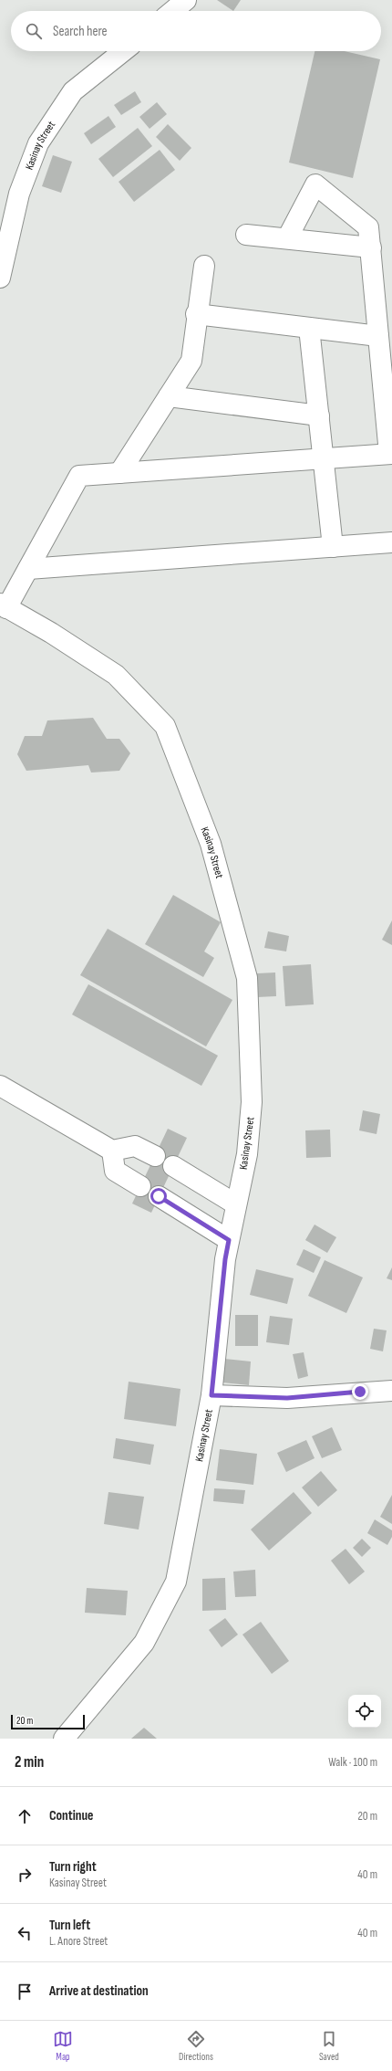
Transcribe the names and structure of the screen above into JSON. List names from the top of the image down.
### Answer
{
  "streets": {
    "street": ["Kasinay Street"]
  },
  "scale_bar": "20 m",
  "page": {
    "search": "Search here",
    "scale": "20 m",
    "heading": ["2 min", "Walk · 100 m"],
    "list": [
      ["Continue", "20 m"],
      ["Turn right", "Kasinay Street", "40 m"],
      ["Turn left", "L. Anore Street", "40 m"],
      "Arrive at destination"
    ],
    "nav": ["Map", "Directions", "Saved"]
  }
}
